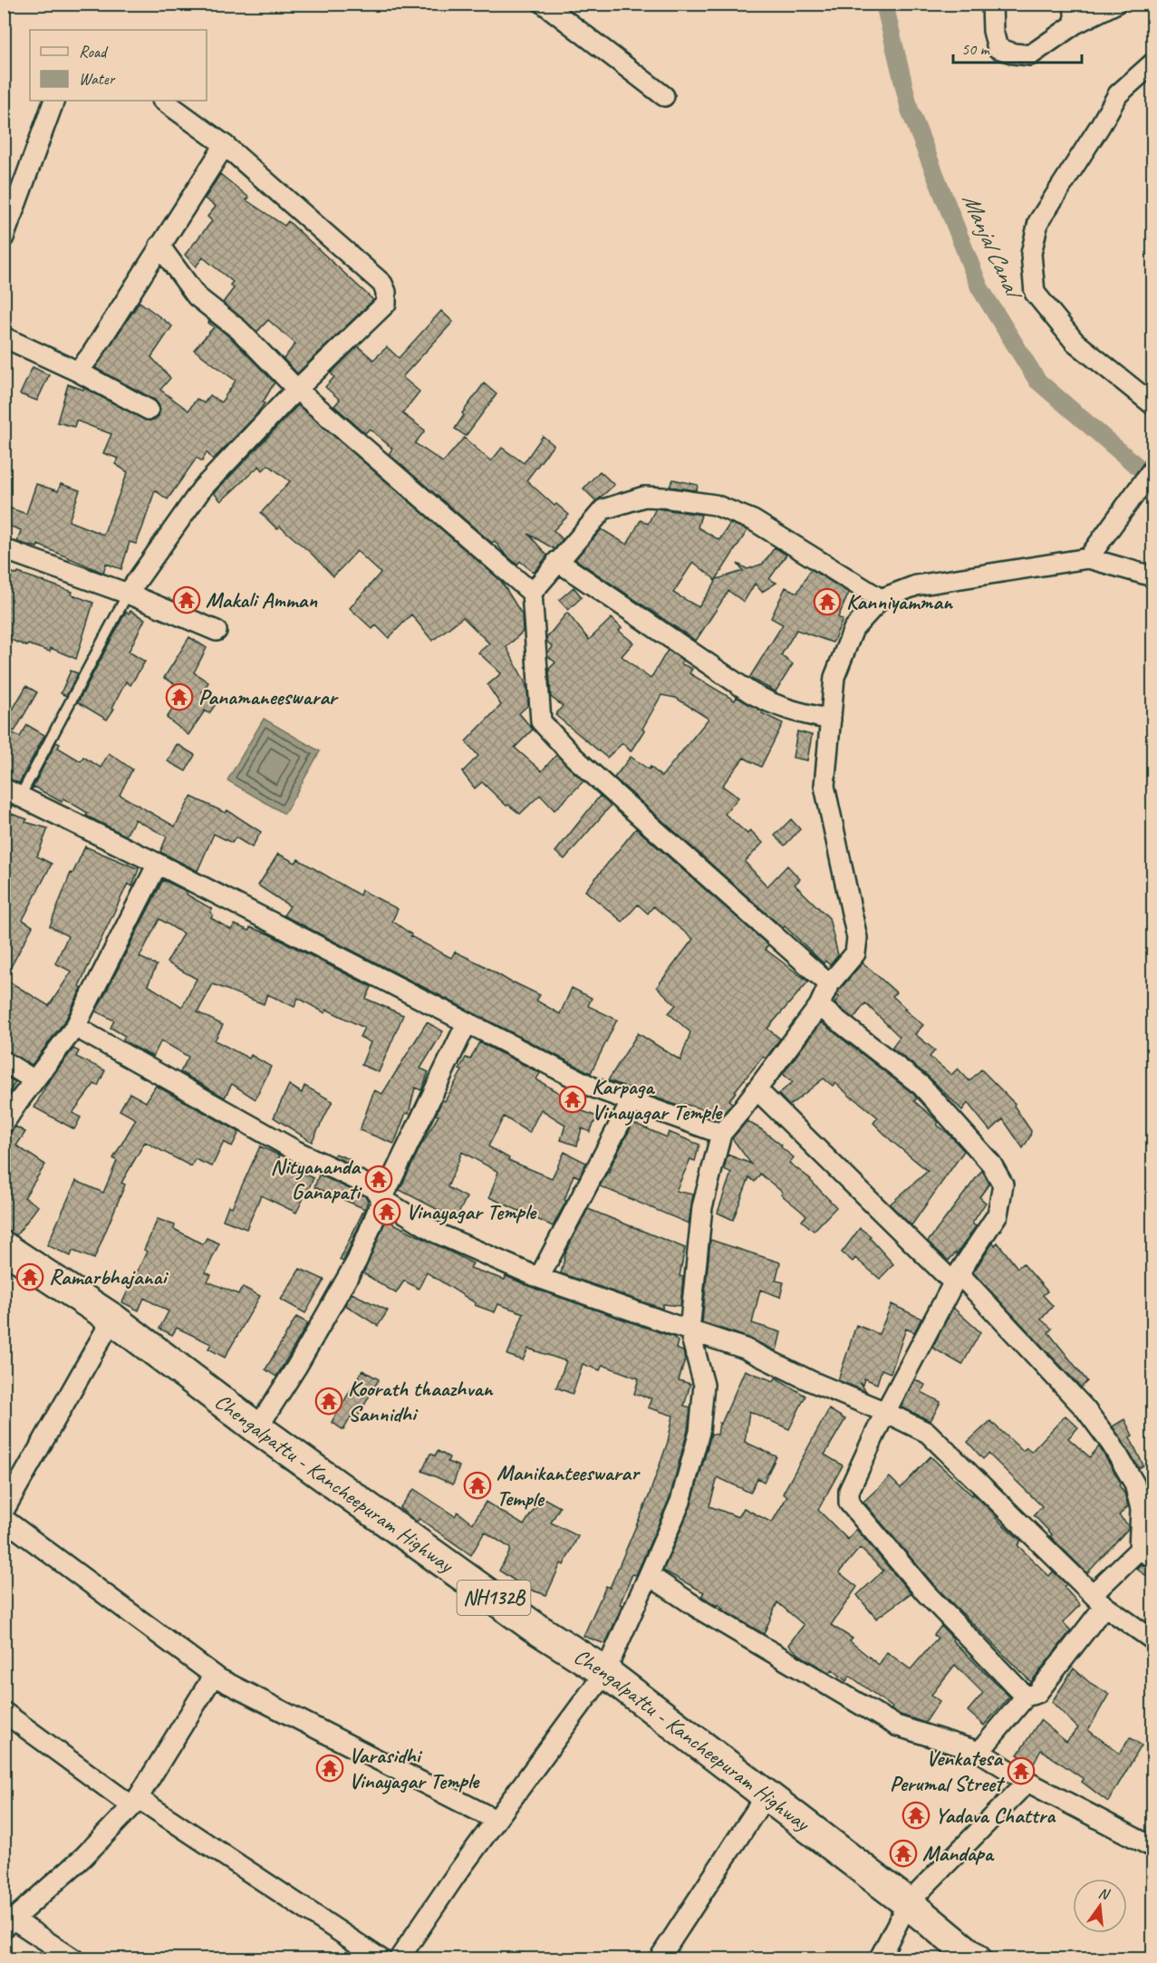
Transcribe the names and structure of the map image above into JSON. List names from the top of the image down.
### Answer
{
  "streets": {
    "highway": ["Chengalpattu - Kancheepuram Highway", "NH132B"]
  },
  "water": ["Manjal Canal"],
  "places": {
    "temple": [
      "Makali Amman",
      "Kanniyamman",
      "Panamaneeswarar",
      "Karpaga Vinayagar Temple",
      "Nityananda Ganapati",
      "Vinayagar Temple",
      "Ramarbhajanai",
      "Koorath thaazhvan Sannidhi",
      "Manikanteeswarar Temple",
      "Varasidhi Vinayagar Temple",
      "Venkatesa Perumal Street",
      "Yadava Chattra",
      "Mandapa"
    ]
  },
  "legend": ["Road", "Water"],
  "scale_bar": "50 m",
  "north": "top"
}
